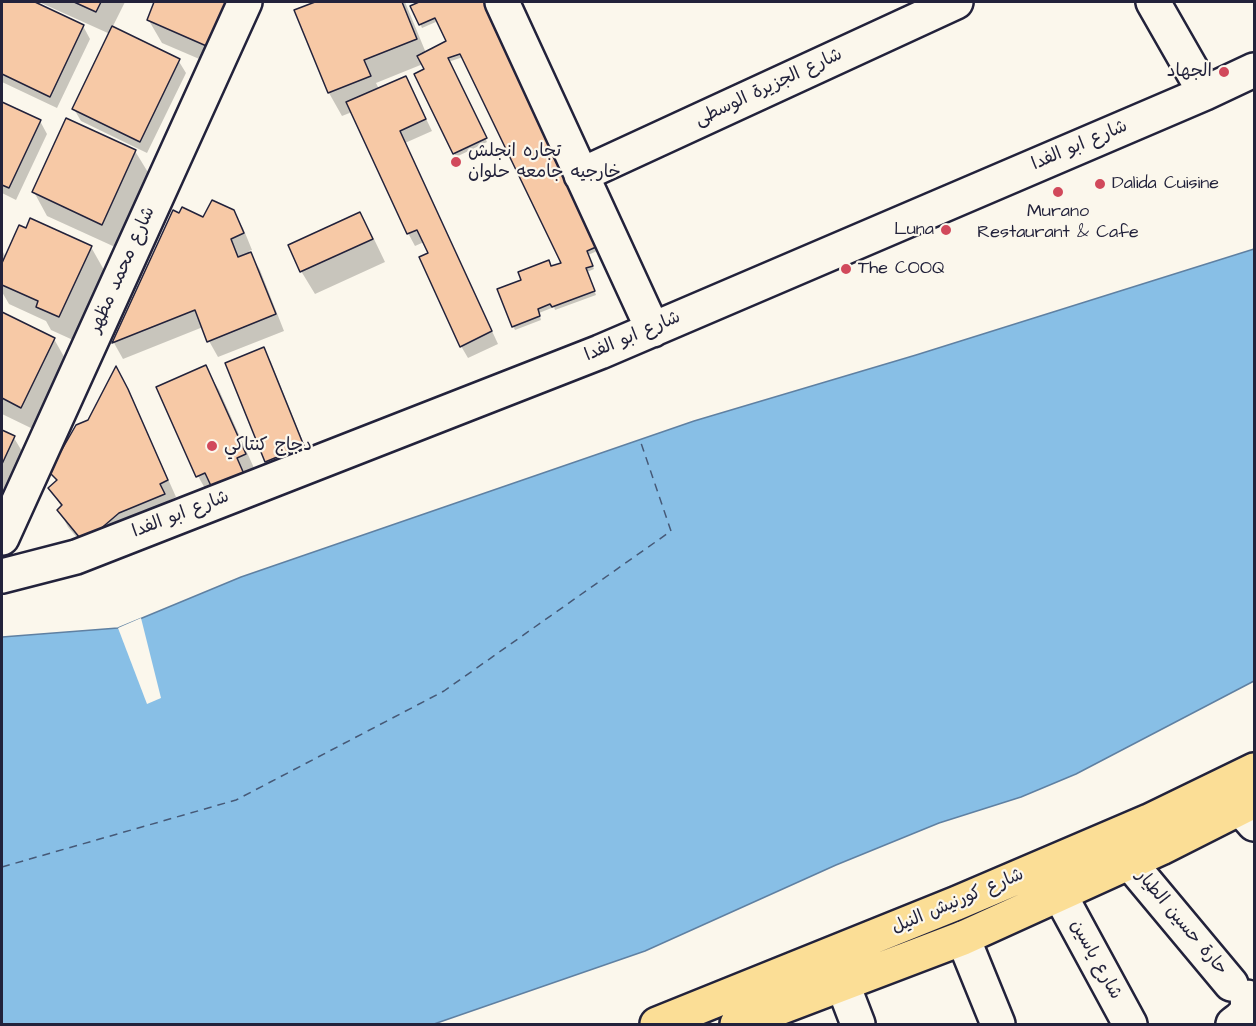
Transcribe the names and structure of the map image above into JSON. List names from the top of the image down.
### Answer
{
  "streets": {
    "main road": ["شارع كورنيش النيل"],
    "street": [
      "شارع الجزيرة الوسطى",
      "شارع ابو الفدا",
      "شارع محمد مظهر",
      "حارة حسين الطيار",
      "شارع ياسين"
    ]
  },
  "crossings": [
    ["شارع كورنيش النيل", "حارة حسين الطيار"],
    ["شارع كورنيش النيل", "شارع ياسين"]
  ],
  "places": [
    "الجهاد",
    "تجاره انجلش خارجيه جامعه حلوان",
    "Dalida Cuisine",
    "Murano Restaurant & Cafe",
    "Luna",
    "The COOQ",
    "دجاج كنتاكي"
  ]
}
